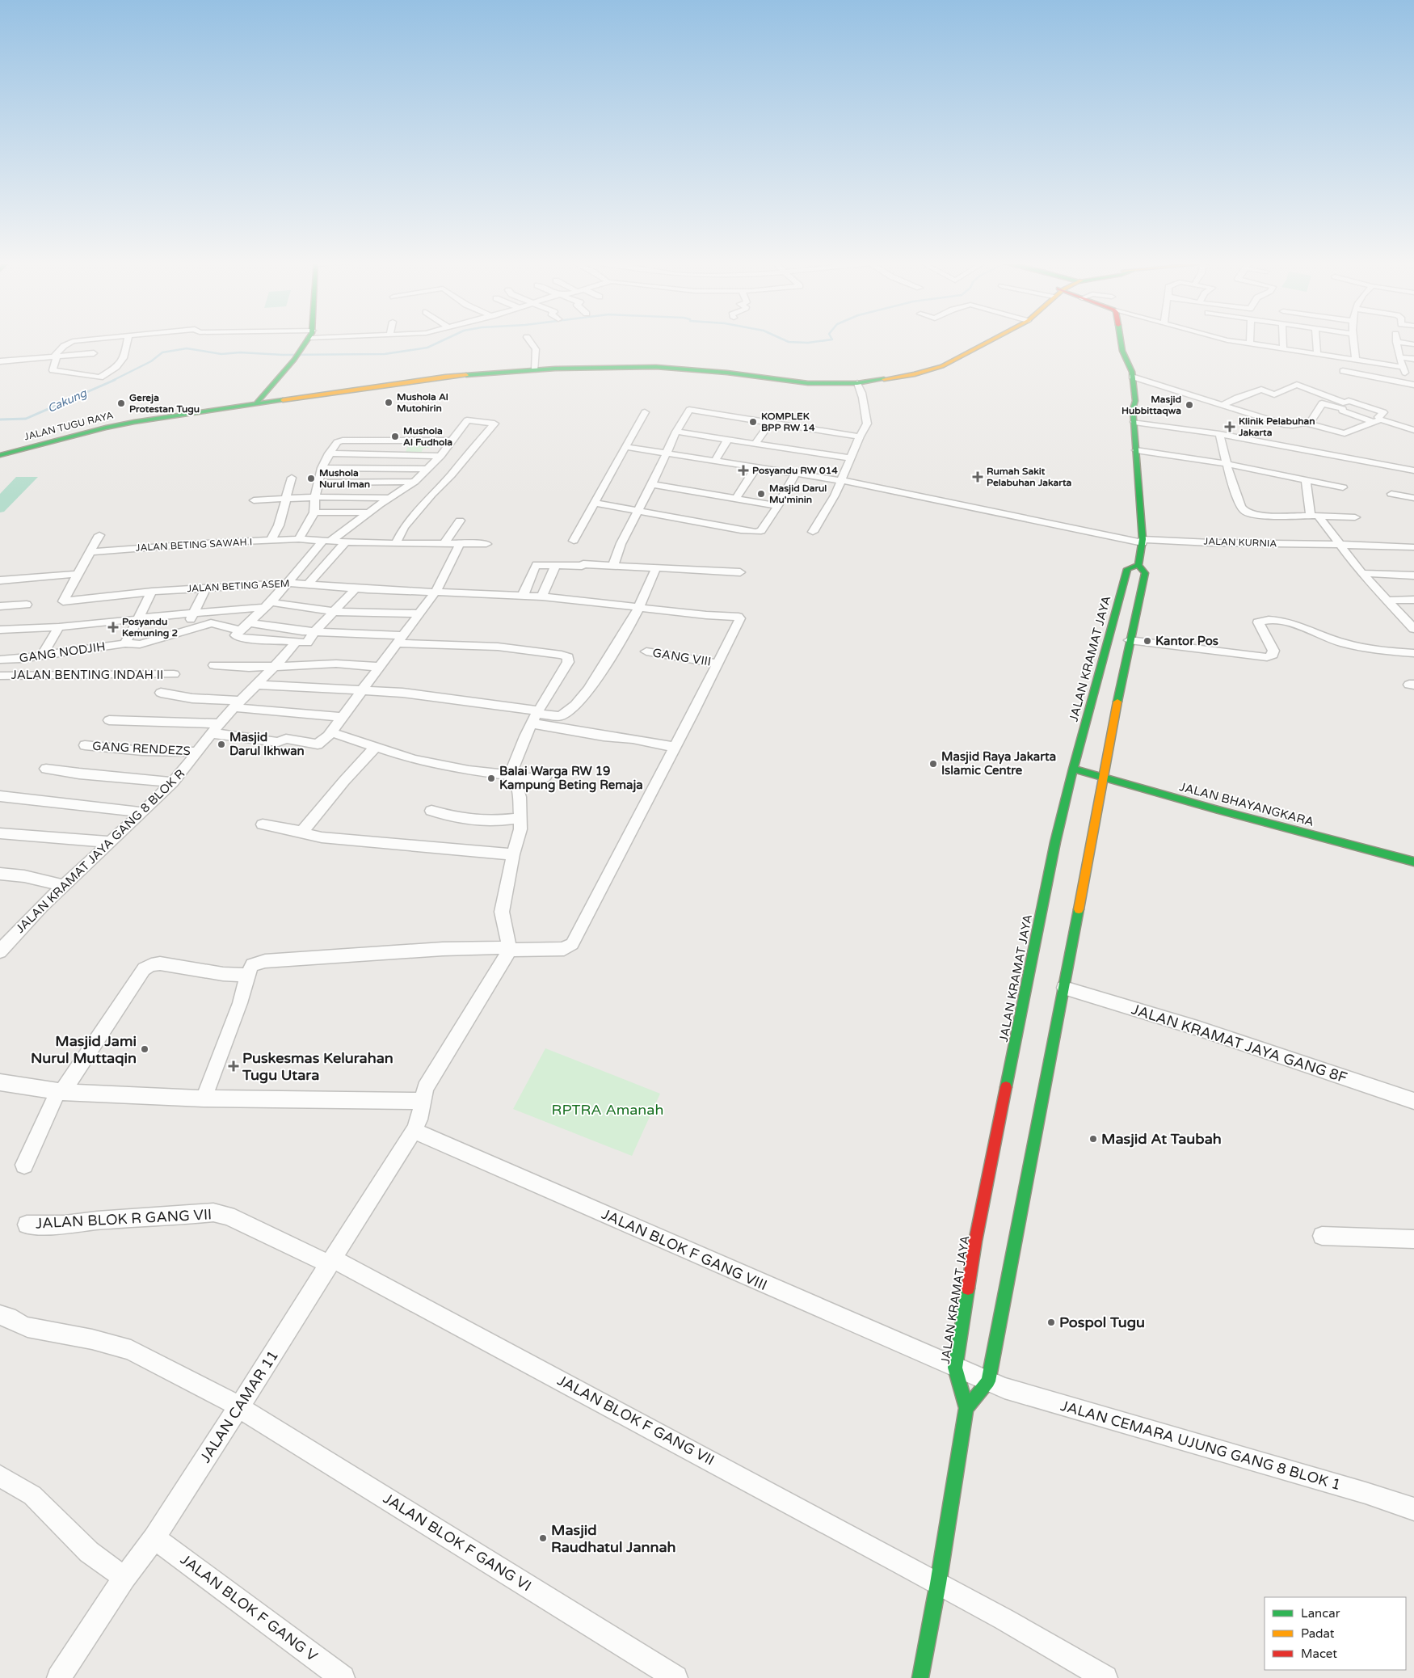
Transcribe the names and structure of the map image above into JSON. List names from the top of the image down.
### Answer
{
  "streets": {
    "main road": ["JALAN TUGU RAYA", "JALAN KRAMAT JAYA", "JALAN BHAYANGKARA"],
    "street": [
      "JALAN KURNIA",
      "JALAN BETING SAWAH I",
      "JALAN BETING ASEM",
      "GANG NODJIH",
      "GANG VIII",
      "JALAN BENTING INDAH II",
      "GANG RENDEZS",
      "JALAN KRAMAT JAYA GANG 8 BLOK R",
      "JALAN KRAMAT JAYA GANG 8F",
      "JALAN BLOK R GANG VII",
      "JALAN BLOK F GANG VIII",
      "JALAN CAMAR 11",
      "JALAN BLOK F GANG VII",
      "JALAN CEMARA UJUNG GANG 8 BLOK 1",
      "JALAN BLOK F GANG VI",
      "JALAN BLOK F GANG V"
    ]
  },
  "crossings": [
    ["JALAN BETING ASEM", "GANG VIII"],
    ["JALAN KRAMAT JAYA", "JALAN BHAYANGKARA"],
    ["JALAN KRAMAT JAYA", "JALAN BLOK F GANG VIII"],
    ["JALAN KRAMAT JAYA", "JALAN BLOK F GANG VII"],
    ["GANG RENDEZS", "JALAN KRAMAT JAYA GANG 8 BLOK R"],
    ["JALAN BLOK R GANG VII", "JALAN CAMAR 11"],
    ["JALAN BLOK R GANG VII", "JALAN BLOK F GANG VII"],
    ["JALAN BLOK F GANG VIII", "JALAN CAMAR 11"],
    ["JALAN BLOK F GANG VIII", "JALAN CEMARA UJUNG GANG 8 BLOK 1"],
    ["JALAN CAMAR 11", "JALAN BLOK F GANG VII"],
    ["JALAN CAMAR 11", "JALAN BLOK F GANG VI"],
    ["JALAN CAMAR 11", "JALAN BLOK F GANG V"]
  ],
  "water": ["Cakung"],
  "parks": ["RPTRA Amanah"],
  "places": {
    "other": [
      "Mushola Al Mutohirin",
      "Gereja Protestan Tugu",
      "Masjid Hubbittaqwa",
      "KOMPLEK BPP RW 14",
      "Mushola Al Fudhola",
      "Mushola Nurul Iman",
      "Masjid Darul Mu'minin",
      "Kantor Pos",
      "Masjid Darul Ikhwan",
      "Masjid Raya Jakarta Islamic Centre",
      "Balai Warga RW 19 Kampung Beting Remaja",
      "Masjid Jami Nurul Muttaqin",
      "Masjid At Taubah",
      "Pospol Tugu",
      "Masjid Raudhatul Jannah"
    ],
    "health": [
      "Klinik Pelabuhan Jakarta",
      "Posyandu RW 014",
      "Rumah Sakit Pelabuhan Jakarta",
      "Posyandu Kemuning 2",
      "Puskesmas Kelurahan Tugu Utara"
    ]
  },
  "legend": ["Lancar", "Padat", "Macet"]
}
